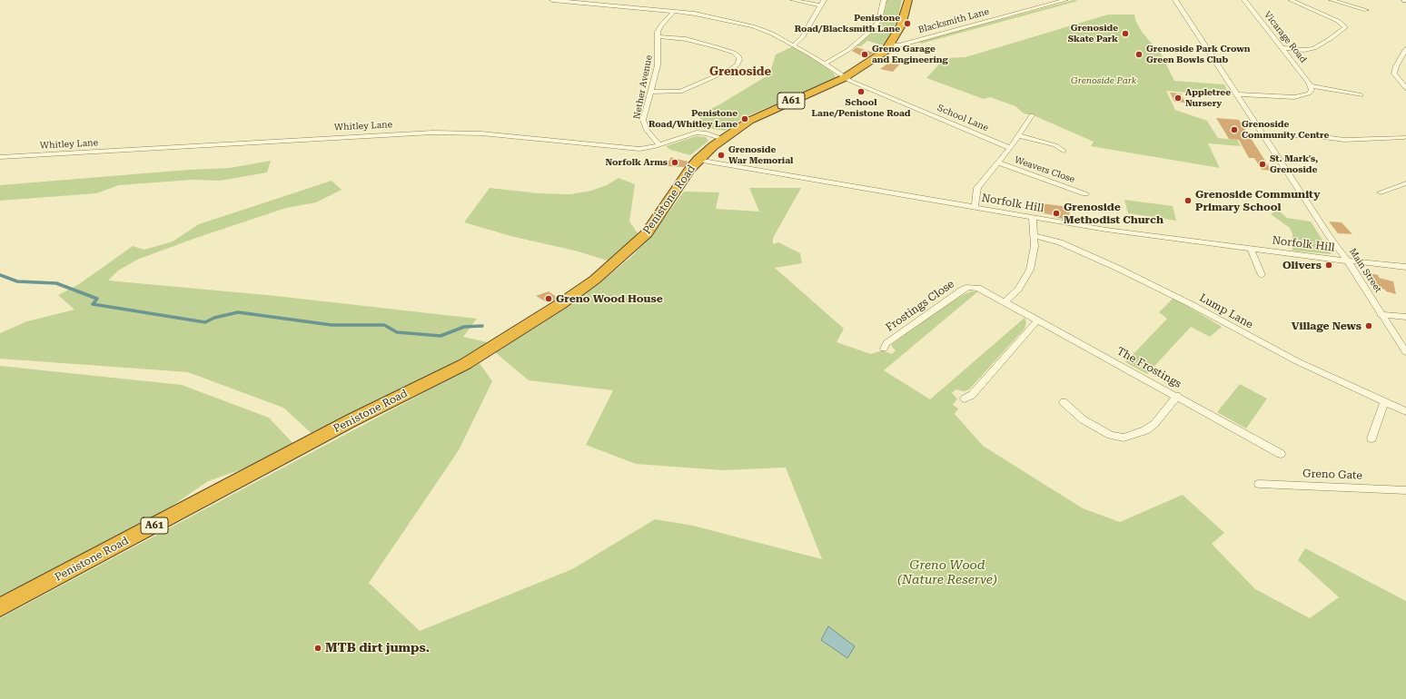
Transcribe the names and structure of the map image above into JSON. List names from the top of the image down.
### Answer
{
  "streets": {
    "highway": ["A61", "Penistone Road"],
    "street": [
      "Blacksmith Lane",
      "Vicarage Road",
      "Nether Avenue",
      "School Lane",
      "Whitley Lane",
      "Weavers Close",
      "Norfolk Hill",
      "Main Street",
      "Frostings Close",
      "Lump Lane",
      "The Frostings",
      "Greno Gate"
    ]
  },
  "crossings": [
    ["Blacksmith Lane", "A61"],
    ["Nether Avenue", "School Lane"],
    ["Nether Avenue", "Whitley Lane"],
    ["A61", "School Lane"],
    ["A61", "Whitley Lane"],
    ["A61", "Penistone Road"],
    ["A61", "Norfolk Hill"],
    ["Penistone Road", "Norfolk Hill"],
    ["Norfolk Hill", "Main Street"],
    ["Frostings Close", "The Frostings"]
  ],
  "districts": ["Grenoside"],
  "parks": ["Grenoside Park", "Greno Wood (Nature Reserve)"],
  "places": [
    "Penistone Road/Blacksmith Lane",
    "Grenoside Skate Park",
    "Greno Garage and Engineering",
    "Grenoside Park Crown Green Bowls Club",
    "School Lane/Penistone Road",
    "Appletree Nursery",
    "Penistone Road/Whitley Lane",
    "Grenoside Community Centre",
    "Grenoside War Memorial",
    "Norfolk Arms",
    "St. Mark's, Grenoside",
    "Grenoside Community Primary School",
    "Grenoside Methodist Church",
    "Olivers",
    "Greno Wood House",
    "Village News",
    "MTB dirt jumps."
  ]
}
